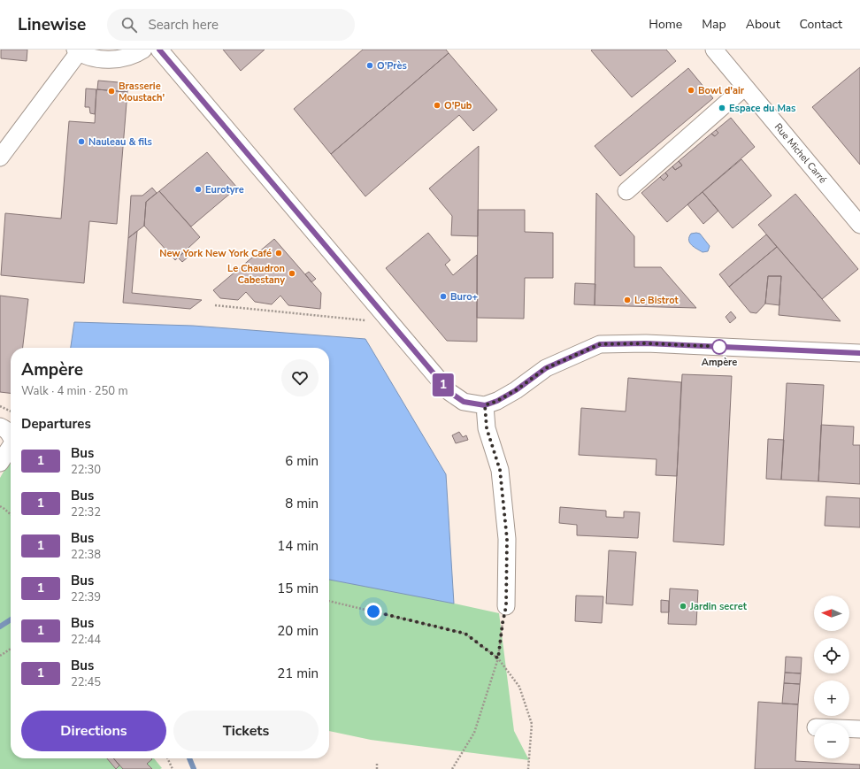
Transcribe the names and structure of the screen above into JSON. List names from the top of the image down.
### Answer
{
  "streets": {
    "street": ["Rue Michel Carré"]
  },
  "places": [
    "O'Près",
    "Bowl d'air",
    "Brasserie Moustach'",
    "O'Pub",
    "Espace du Mas",
    "Nauleau & fils",
    "Eurotyre",
    "New York New York Café",
    "Le Chaudron Cabestany",
    "Buro+",
    "Le Bistrot",
    "Ampère",
    "Jardin secret"
  ],
  "lines": ["bus line 1"],
  "north": "left",
  "page": {
    "header": "Linewise",
    "search": "Search here",
    "nav": [
      "Home",
      "Map",
      "About",
      "Contact"
    ],
    "on_map": "1",
    "heading": [
      ["Ampère", "Walk · 4 min · 250 m"],
      "Departures"
    ],
    "list": [
      {
        "mark": "1",
        "name": "Bus",
        "note": "22:30",
        "value": "6 min"
      },
      {
        "mark": "1",
        "name": "Bus",
        "note": "22:32",
        "value": "8 min"
      },
      {
        "mark": "1",
        "name": "Bus",
        "note": "22:38",
        "value": "14 min"
      },
      {
        "mark": "1",
        "name": "Bus",
        "note": "22:39",
        "value": "15 min"
      },
      {
        "mark": "1",
        "name": "Bus",
        "note": "22:44",
        "value": "20 min"
      },
      {
        "mark": "1",
        "name": "Bus",
        "note": "22:45",
        "value": "21 min"
      }
    ],
    "map_buttons": ["+", "−"],
    "buttons": ["Directions", "Tickets"]
  }
}
